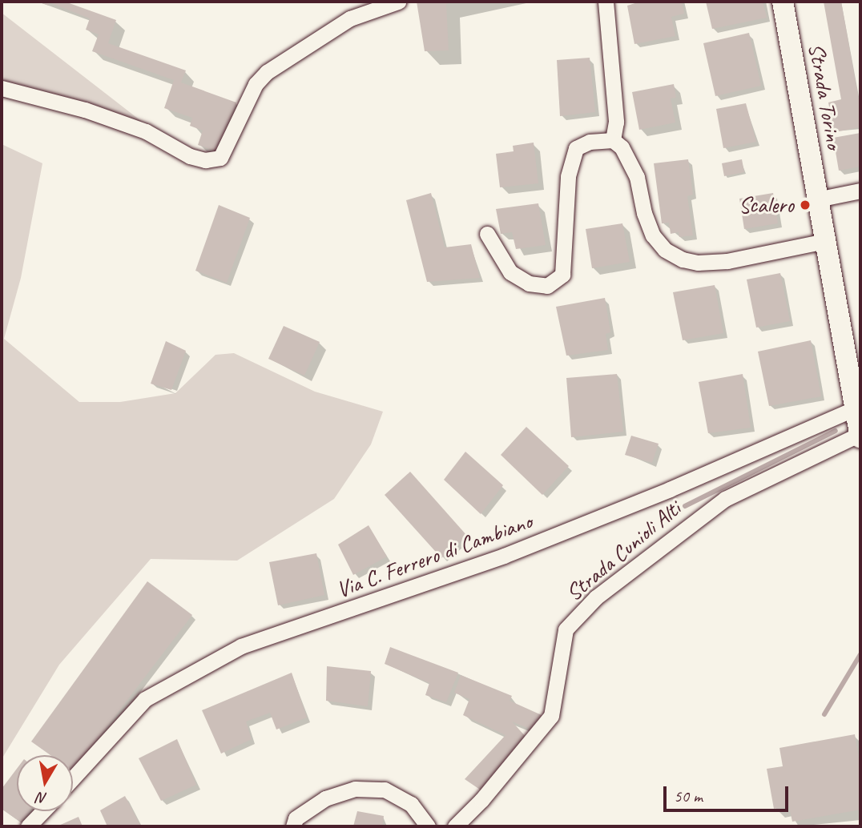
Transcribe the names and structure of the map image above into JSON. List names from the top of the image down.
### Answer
{
  "streets": {
    "main road": ["Strada Torino"],
    "street": ["Strada Cunioli Alti", "Via C. Ferrero di Cambiano"]
  },
  "crossings": [
    ["Strada Torino", "Strada Cunioli Alti"],
    ["Strada Torino", "Via C. Ferrero di Cambiano"]
  ],
  "places": ["Scalero"],
  "scale_bar": "50 m",
  "north": "bottom"
}
